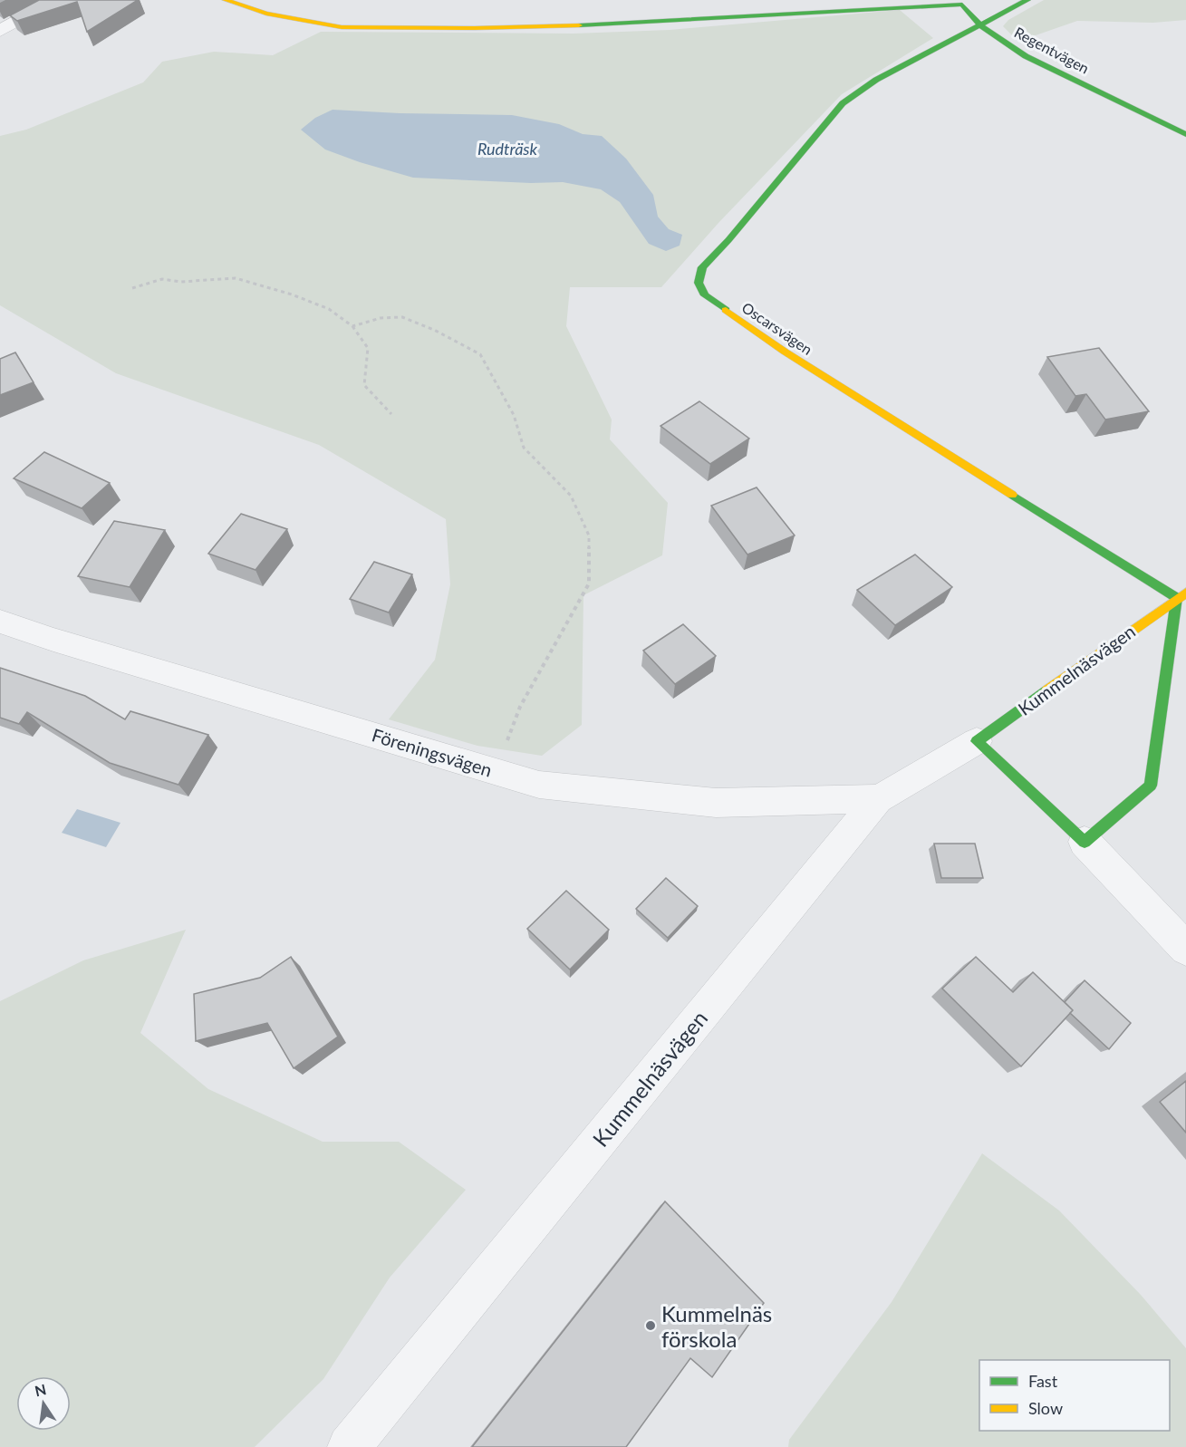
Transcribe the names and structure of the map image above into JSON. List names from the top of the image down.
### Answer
{
  "streets": {
    "street": [
      "Regentvägen",
      "Oscarsvägen",
      "Kummelnäsvägen",
      "Föreningsvägen"
    ]
  },
  "crossings": [
    ["Regentvägen", "Oscarsvägen"],
    ["Oscarsvägen", "Kummelnäsvägen"],
    ["Kummelnäsvägen", "Föreningsvägen"]
  ],
  "water": ["Rudträsk"],
  "places": ["Kummelnäs förskola"],
  "legend": ["Fast", "Slow"],
  "north": "top"
}
